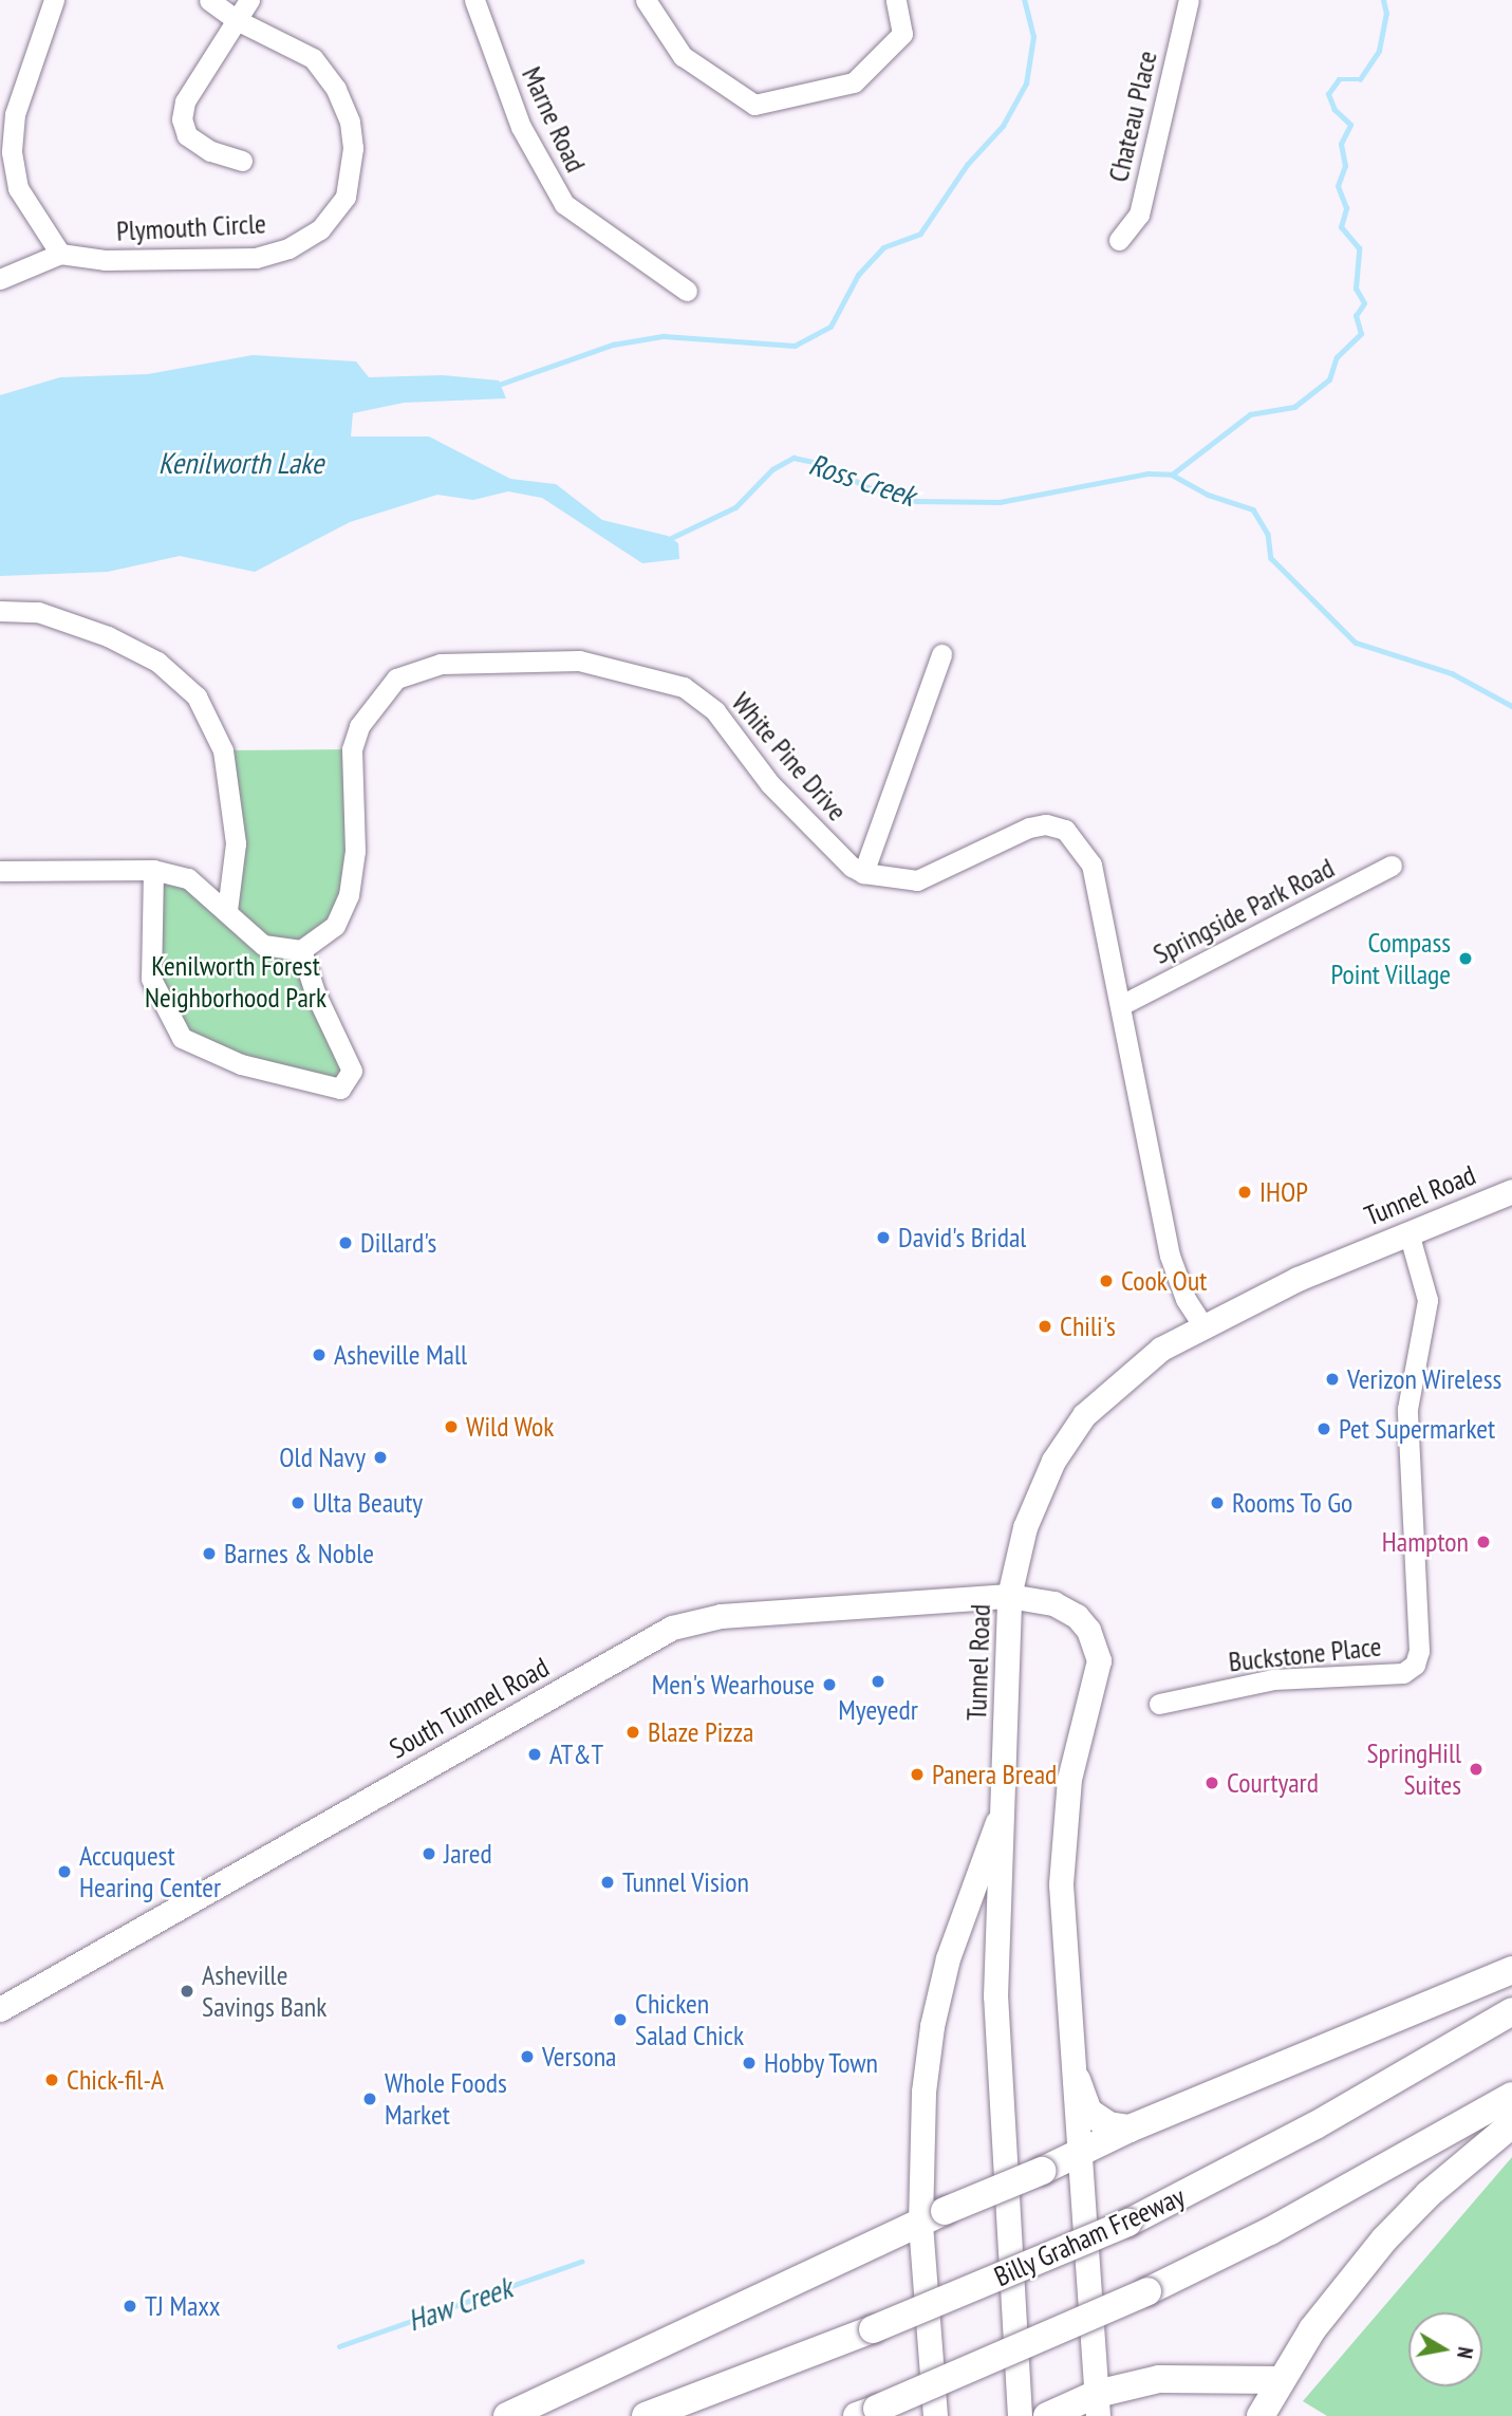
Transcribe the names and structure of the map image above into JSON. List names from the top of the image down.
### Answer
{
  "streets": {
    "highway": ["Billy Graham Freeway"],
    "main road": ["Tunnel Road", "South Tunnel Road"],
    "street": [
      "Chateau Place",
      "Marne Road",
      "Plymouth Circle",
      "White Pine Drive",
      "Springside Park Road",
      "Buckstone Place"
    ]
  },
  "crossings": [
    ["Tunnel Road", "Buckstone Place"],
    ["Tunnel Road", "South Tunnel Road"]
  ],
  "water": ["Kenilworth Lake", "Ross Creek", "Haw Creek"],
  "parks": ["Kenilworth Forest Neighborhood Park"],
  "places": [
    "Compass Point Village",
    "IHOP",
    "David's Bridal",
    "Dillard's",
    "Cook Out",
    "Chili's",
    "Asheville Mall",
    "Verizon Wireless",
    "Wild Wok",
    "Pet Supermarket",
    "Old Navy",
    "Ulta Beauty",
    "Rooms To Go",
    "Hampton",
    "Barnes & Noble",
    "Myeyedr",
    "Men's Wearhouse",
    "Blaze Pizza",
    "AT&T",
    "SpringHill Suites",
    "Panera Bread",
    "Courtyard",
    "Jared",
    "Accuquest Hearing Center",
    "Tunnel Vision",
    "Asheville Savings Bank",
    "Chicken Salad Chick",
    "Versona",
    "Hobby Town",
    "Chick-fil-A",
    "Whole Foods Market",
    "TJ Maxx"
  ],
  "north": "right"
}
